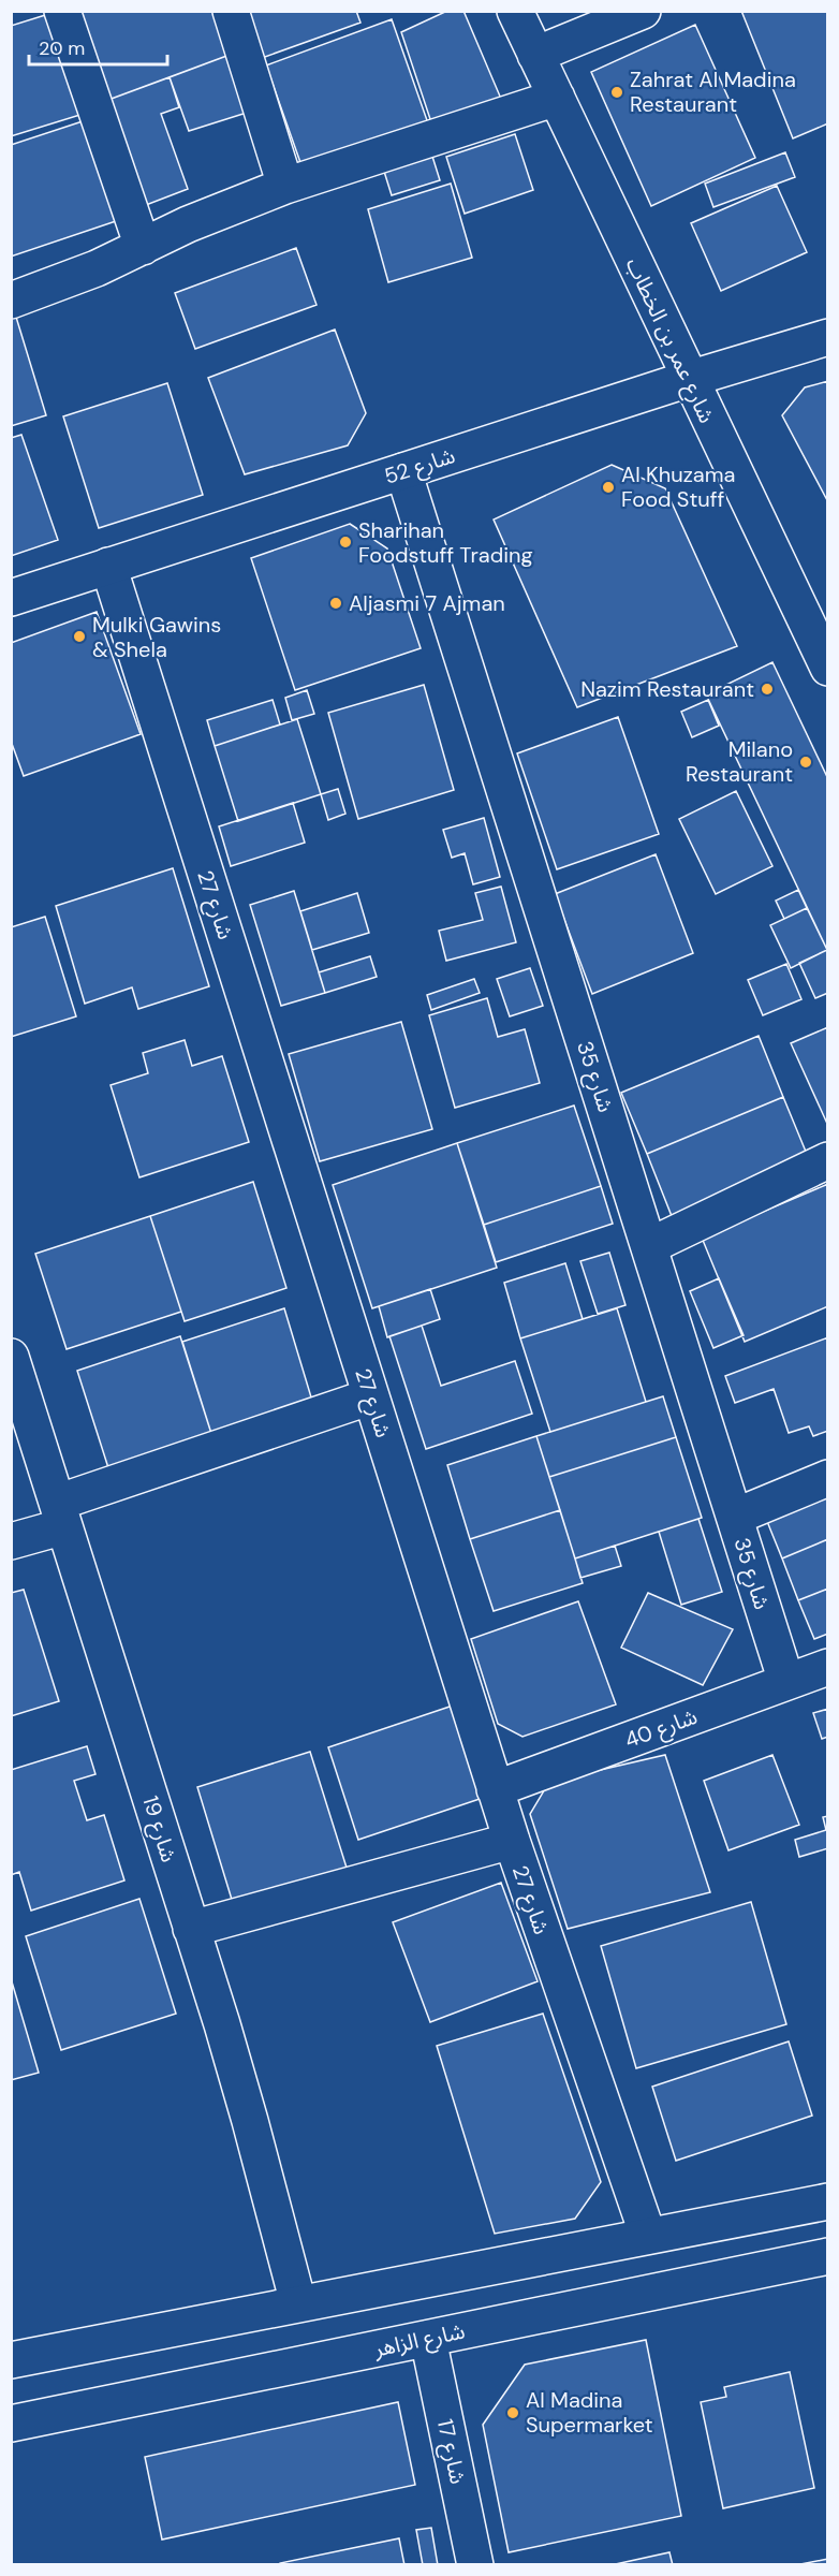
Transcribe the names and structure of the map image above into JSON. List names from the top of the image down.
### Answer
{
  "streets": {
    "street": [
      "شارع عمر بن الخطاب",
      "شارع 52",
      "شارع 27",
      "شارع 35",
      "شارع 40",
      "شارع 19",
      "شارع الزاهر",
      "شارع 17"
    ]
  },
  "crossings": [
    ["شارع عمر بن الخطاب", "شارع 52"],
    ["شارع 52", "شارع 27"],
    ["شارع 52", "شارع 35"],
    ["شارع 27", "شارع 40"],
    ["شارع 35", "شارع 40"],
    ["شارع الزاهر", "شارع 17"]
  ],
  "places": [
    "Zahrat Al Madina Restaurant",
    "Al Khuzama Food Stuff",
    "Sharihan Foodstuff Trading",
    "Aljasmi 7 Ajman",
    "Mulki Gawins & Shela",
    "Nazim Restaurant",
    "Milano Restaurant",
    "Al Madina Supermarket"
  ],
  "scale_bar": "20 m"
}
